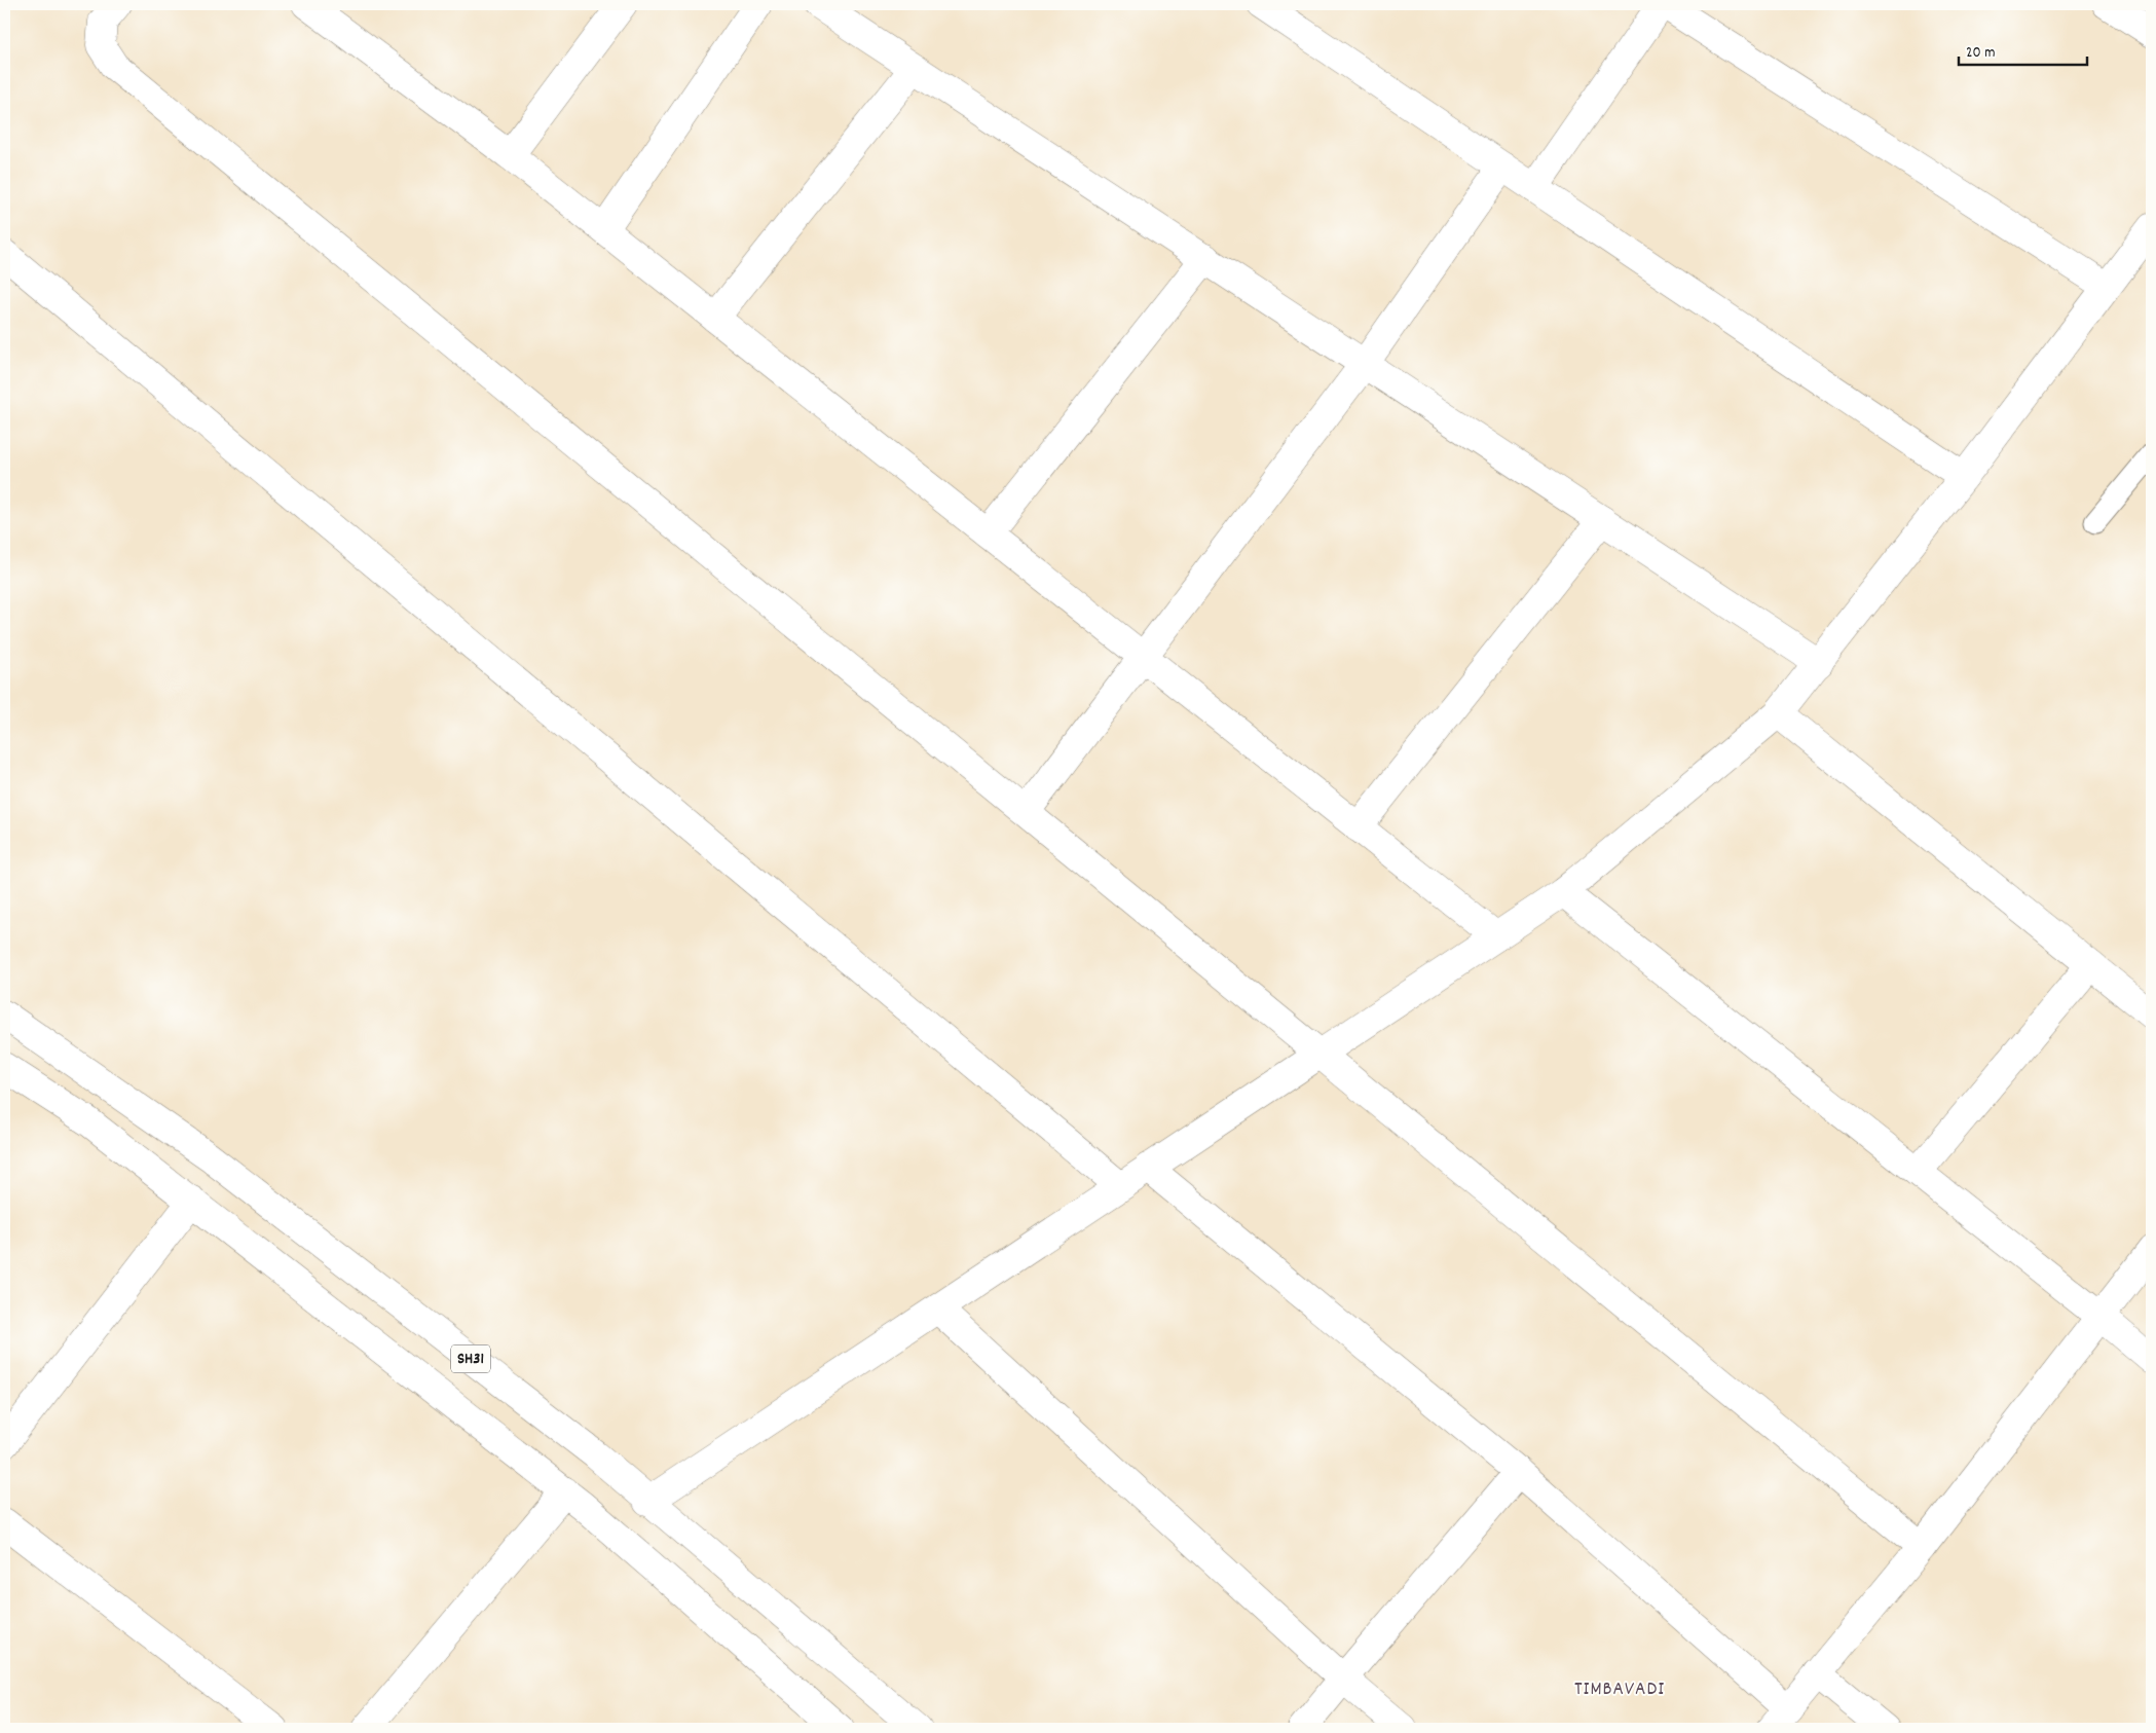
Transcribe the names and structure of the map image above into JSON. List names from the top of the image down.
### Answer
{
  "streets": {
    "street": ["SH31"]
  },
  "districts": ["TIMBAVADI"],
  "scale_bar": "20 m"
}
